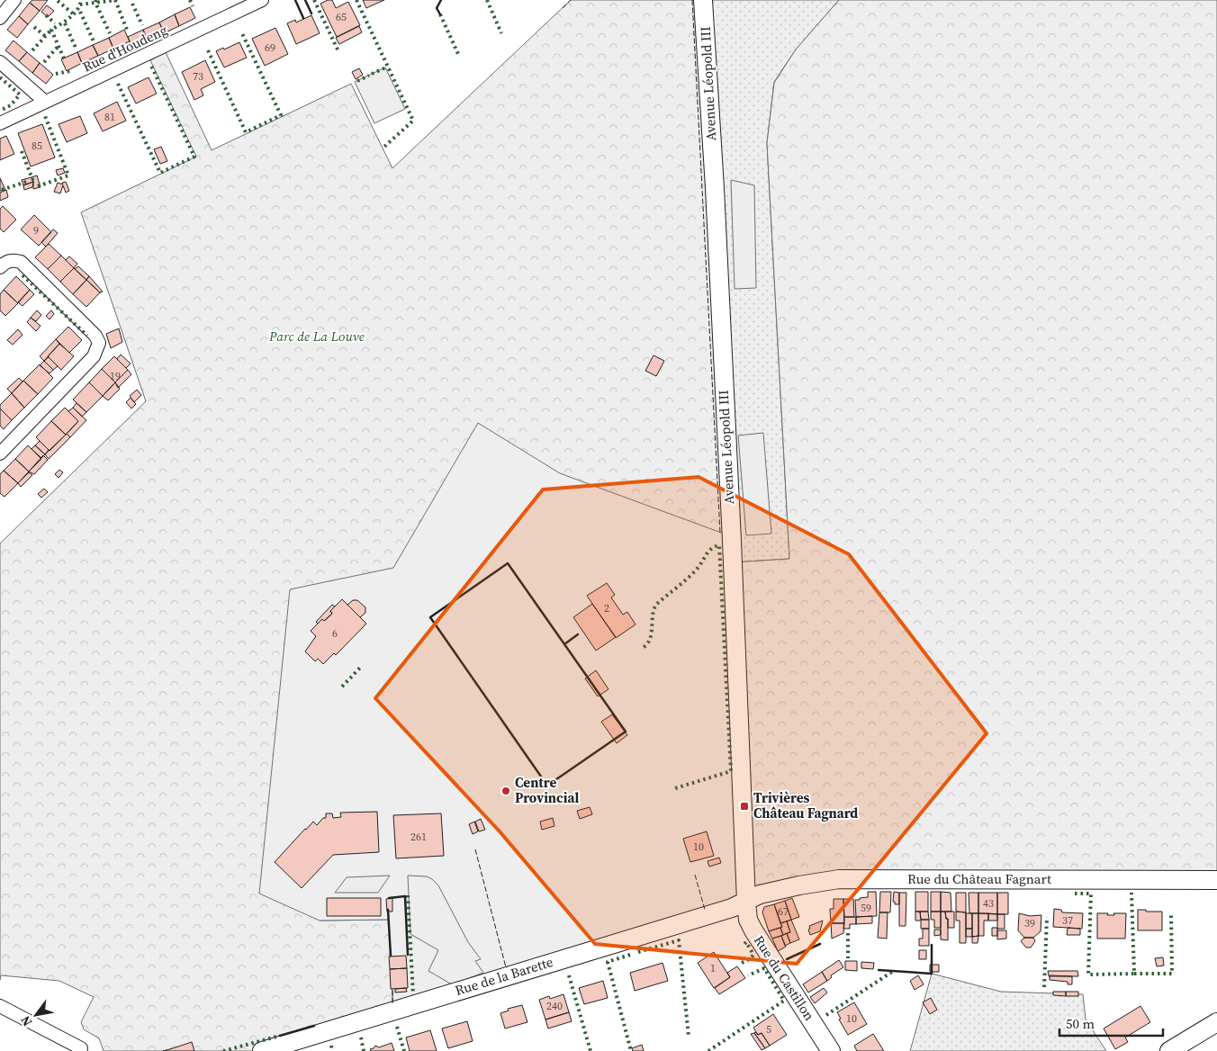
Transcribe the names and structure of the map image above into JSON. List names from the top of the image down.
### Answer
{
  "streets": {
    "street": [
      "Rue d'Houdeng",
      "Avenue Léopold III",
      "Rue du Château Fagnart",
      "Rue de la Barette",
      "Rue du Castillon"
    ]
  },
  "crossings": [
    ["Avenue Léopold III", "Rue du Château Fagnart"],
    ["Avenue Léopold III", "Rue de la Barette"],
    ["Avenue Léopold III", "Rue du Castillon"],
    ["Rue du Château Fagnart", "Rue de la Barette"],
    ["Rue du Château Fagnart", "Rue du Castillon"],
    ["Rue de la Barette", "Rue du Castillon"]
  ],
  "parks": ["Parc de La Louve"],
  "places": {
    "other": ["Centre Provincial"],
    "transit": ["Trivières Château Fagnard"]
  },
  "house_numbers": [
    "65",
    "69",
    "73",
    "81",
    "85",
    "9",
    "19",
    "2",
    "6",
    "261",
    "10",
    "43",
    "59",
    "67",
    "37",
    "39",
    "1",
    "240",
    "10",
    "5"
  ],
  "scale_bar": "50 m",
  "north": "bottom left"
}
